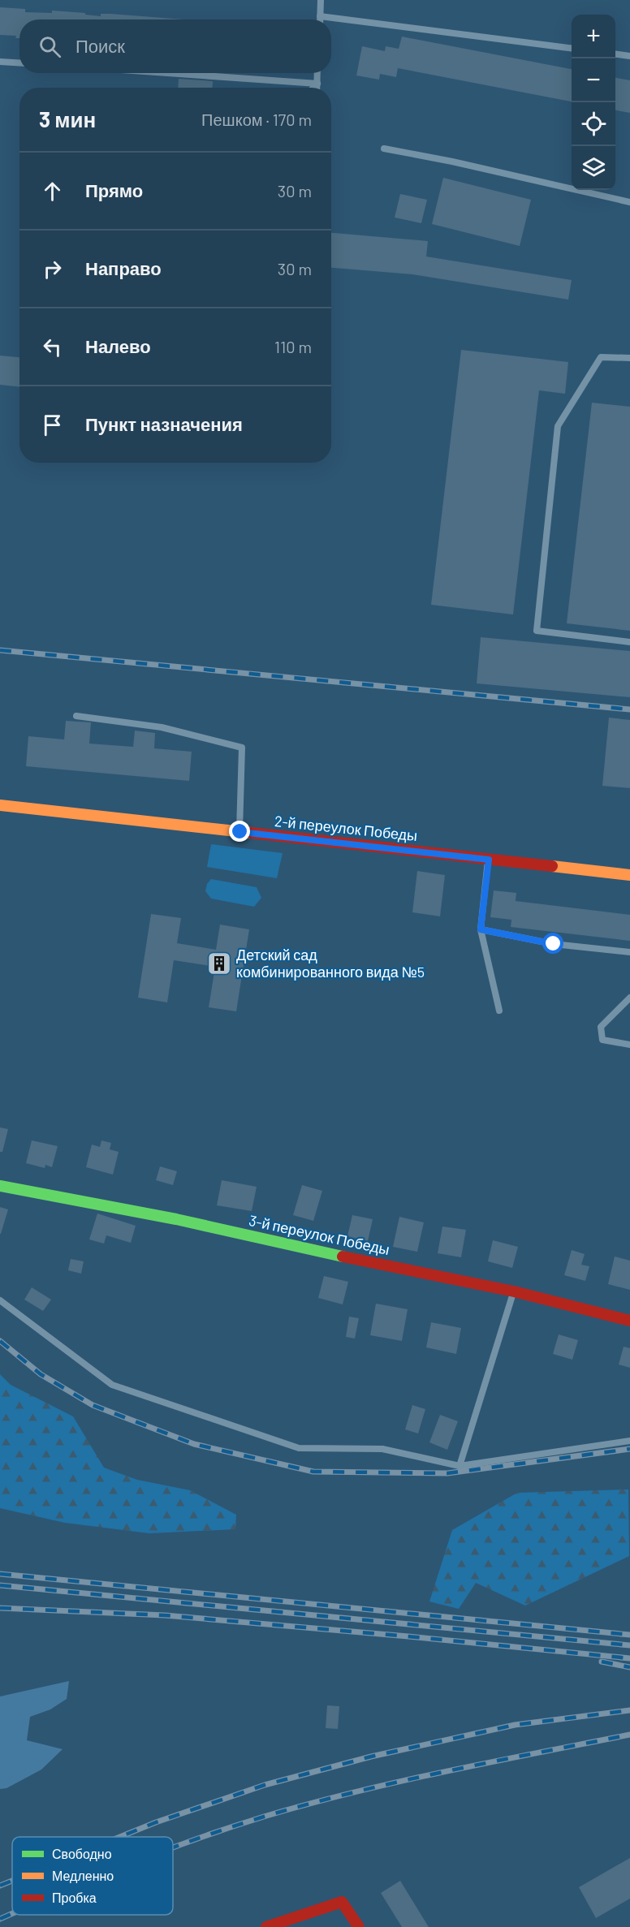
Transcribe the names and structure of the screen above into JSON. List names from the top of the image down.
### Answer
{
  "streets": {
    "street": ["2-й переулок Победы", "3-й переулок Победы"]
  },
  "places": {
    "building": ["Детский сад комбинированного вида №5"]
  },
  "legend": ["Свободно", "Медленно", "Пробка"],
  "page": {
    "map_buttons": ["+", "−"],
    "search": "Поиск",
    "heading": ["3 мин", "Пешком · 170 m"],
    "list": [
      ["Прямо", "30 m"],
      ["Направо", "30 m"],
      ["Налево", "110 m"],
      "Пункт назначения"
    ]
  }
}
